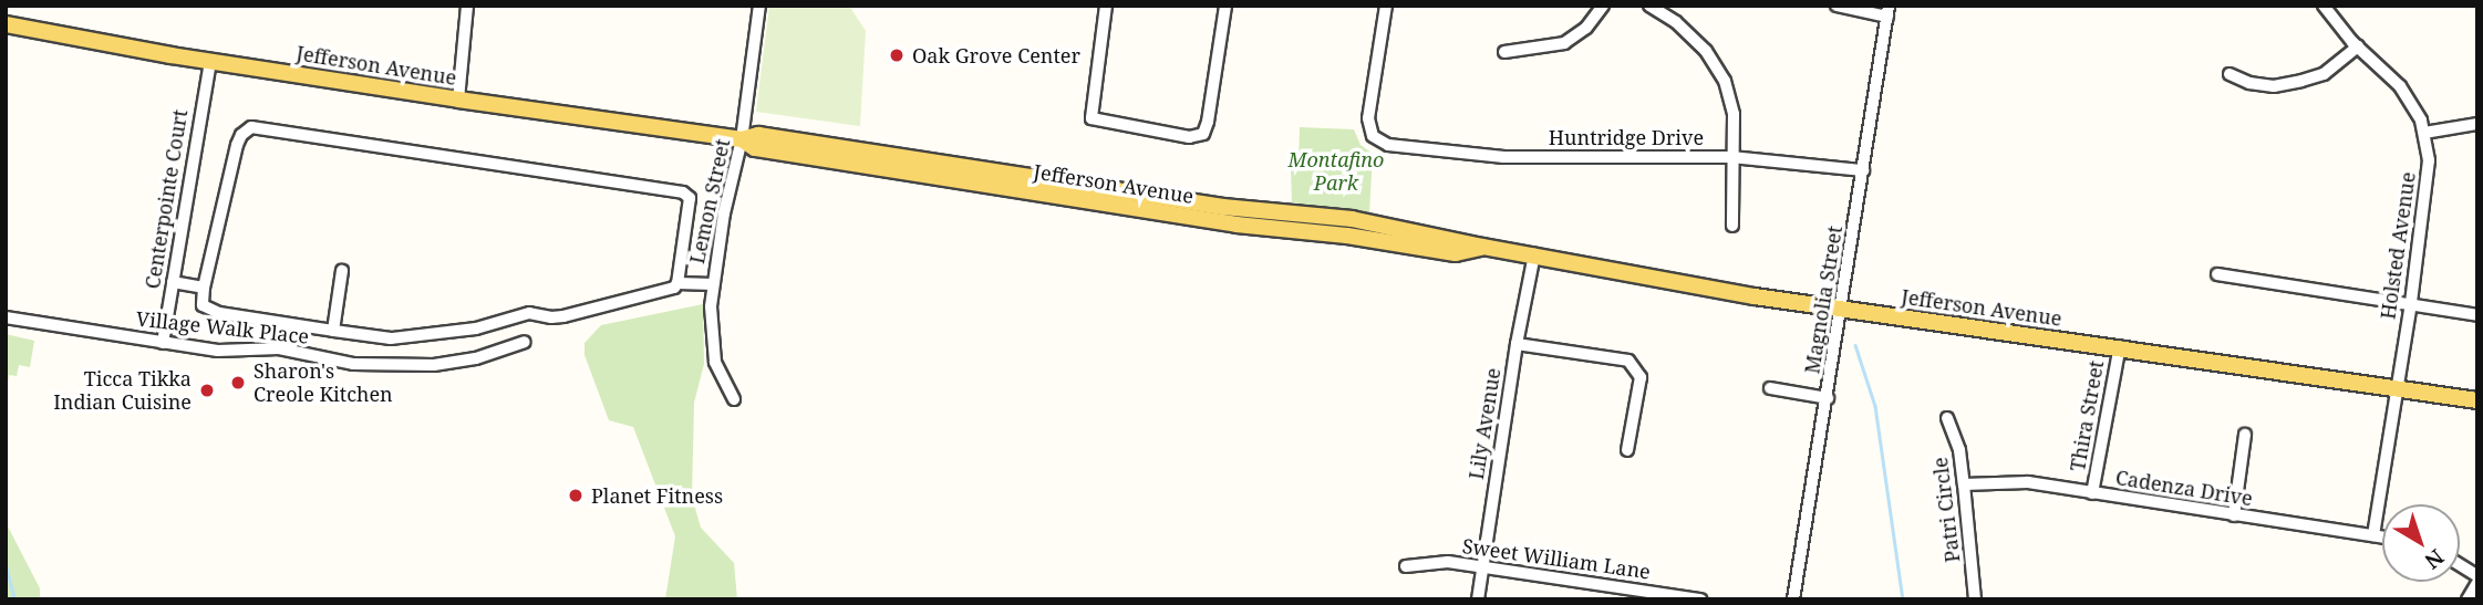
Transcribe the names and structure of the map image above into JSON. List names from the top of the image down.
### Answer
{
  "streets": {
    "main road": ["Jefferson Avenue"],
    "street": [
      "Huntridge Drive",
      "Centerpointe Court",
      "Lemon Street",
      "Holsted Avenue",
      "Magnolia Street",
      "Village Walk Place",
      "Thira Street",
      "Lily Avenue",
      "Cadenza Drive",
      "Patri Circle",
      "Sweet William Lane"
    ]
  },
  "crossings": [
    ["Jefferson Avenue", "Centerpointe Court"],
    ["Jefferson Avenue", "Lemon Street"],
    ["Jefferson Avenue", "Holsted Avenue"],
    ["Jefferson Avenue", "Magnolia Street"],
    ["Jefferson Avenue", "Thira Street"],
    ["Jefferson Avenue", "Lily Avenue"],
    ["Huntridge Drive", "Magnolia Street"],
    ["Centerpointe Court", "Village Walk Place"],
    ["Holsted Avenue", "Cadenza Drive"],
    ["Thira Street", "Cadenza Drive"],
    ["Lily Avenue", "Sweet William Lane"],
    ["Cadenza Drive", "Patri Circle"]
  ],
  "parks": ["Montafino Park"],
  "places": [
    "Oak Grove Center",
    "Sharon's Creole Kitchen",
    "Ticca Tikka Indian Cuisine",
    "Planet Fitness"
  ],
  "north": "bottom right"
}
